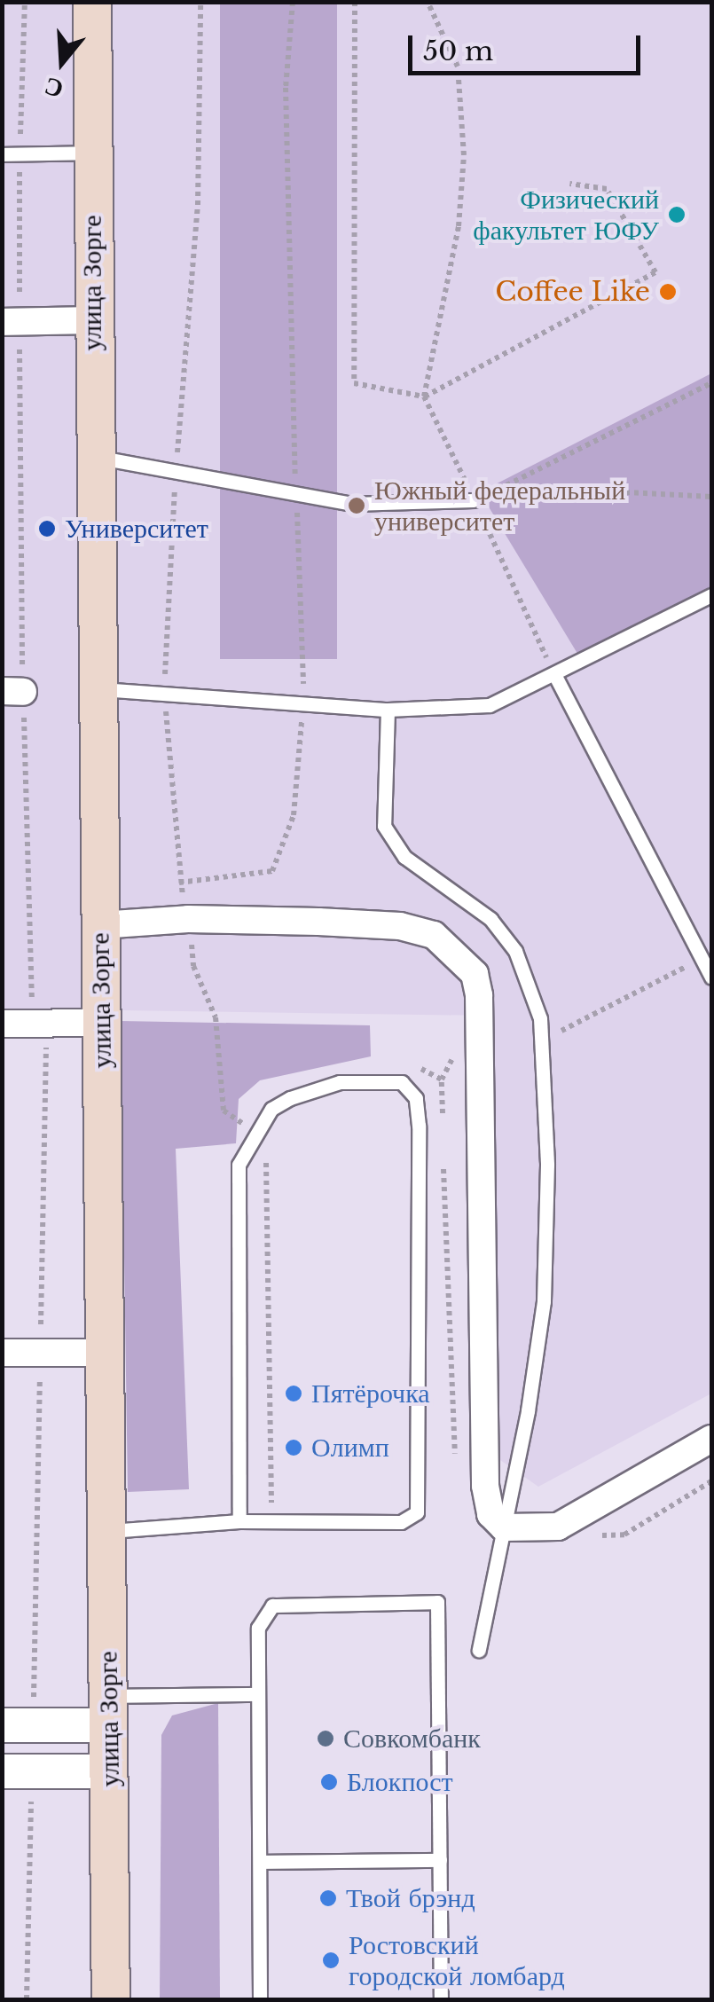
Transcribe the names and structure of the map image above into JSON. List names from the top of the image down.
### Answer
{
  "streets": {
    "main road": ["улица Зорге"]
  },
  "places": [
    "Физический факультет ЮФУ",
    "Coffee Like",
    "Южный федеральный университет",
    "Университет",
    "Пятёрочка",
    "Олимп",
    "Совкомбанк",
    "Блокпост",
    "Твой брэнд",
    "Ростовский городской ломбард"
  ],
  "scale_bar": "50 m",
  "north": "bottom"
}
